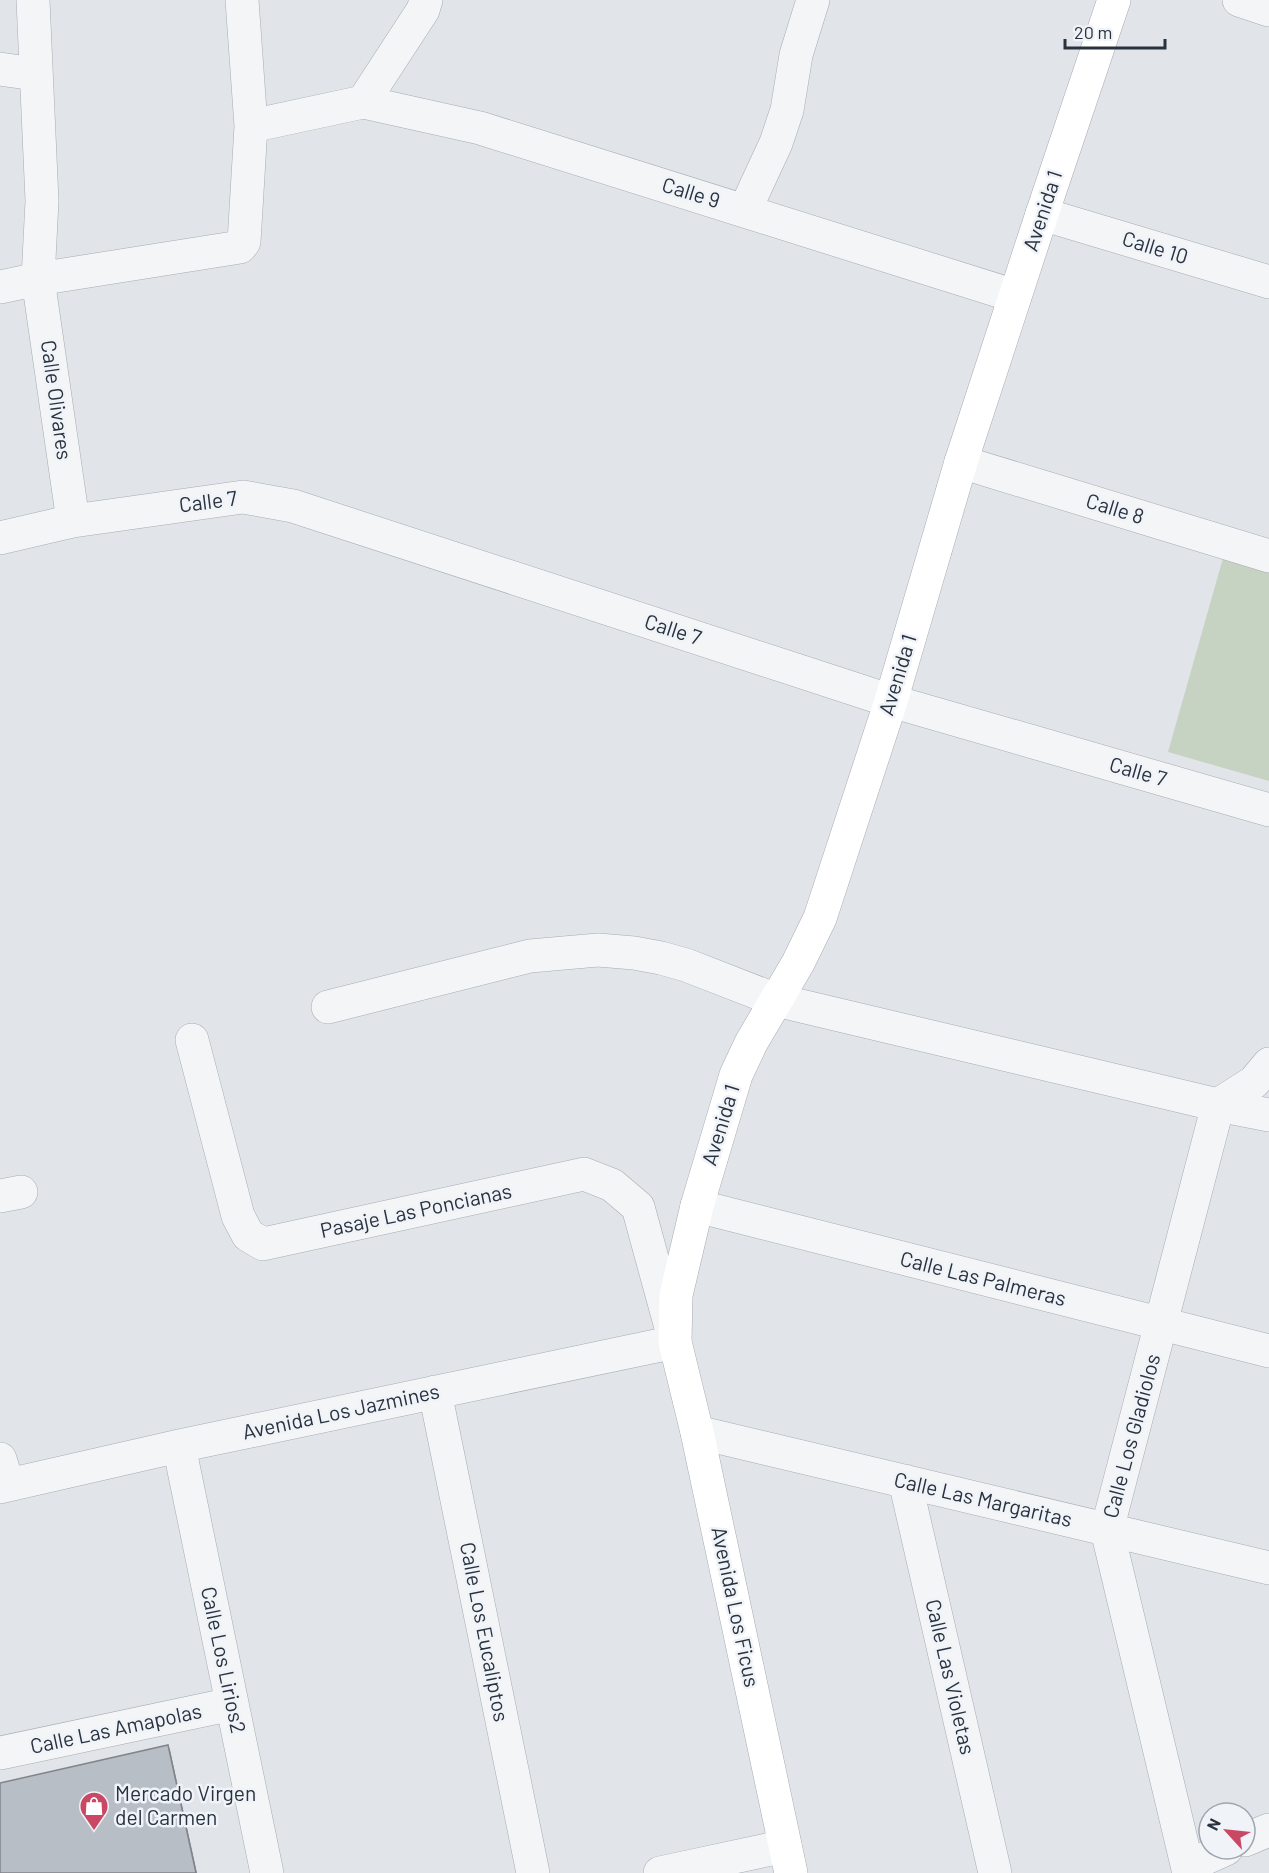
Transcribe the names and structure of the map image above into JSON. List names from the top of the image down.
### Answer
{
  "streets": {
    "street": [
      "Calle 9",
      "Avenida 1",
      "Calle 10",
      "Calle Olivares",
      "Calle 7",
      "Calle 8",
      "Pasaje Las Poncianas",
      "Calle Las Palmeras",
      "Avenida Los Jazmines",
      "Calle Los Gladiolos",
      "Calle Las Margaritas",
      "Avenida Los Ficus",
      "Calle Los Eucaliptos",
      "Calle Los Lirios2",
      "Calle Las Violetas",
      "Calle Las Amapolas"
    ]
  },
  "crossings": [
    ["Calle 9", "Avenida 1"],
    ["Avenida 1", "Calle 10"],
    ["Avenida 1", "Calle 7"],
    ["Avenida 1", "Calle 8"],
    ["Avenida 1", "Pasaje Las Poncianas"],
    ["Avenida 1", "Calle Las Palmeras"],
    ["Avenida 1", "Avenida Los Jazmines"],
    ["Avenida 1", "Avenida Los Ficus"],
    ["Calle Olivares", "Calle 7"],
    ["Pasaje Las Poncianas", "Avenida Los Jazmines"],
    ["Pasaje Las Poncianas", "Avenida Los Ficus"],
    ["Calle Las Palmeras", "Calle Los Gladiolos"],
    ["Avenida Los Jazmines", "Avenida Los Ficus"],
    ["Avenida Los Jazmines", "Calle Los Eucaliptos"],
    ["Avenida Los Jazmines", "Calle Los Lirios2"],
    ["Calle Los Gladiolos", "Calle Las Margaritas"],
    ["Calle Las Margaritas", "Avenida Los Ficus"],
    ["Calle Las Margaritas", "Calle Las Violetas"],
    ["Calle Los Lirios2", "Calle Las Amapolas"]
  ],
  "places": {
    "shop": ["Mercado Virgen del Carmen"]
  },
  "scale_bar": "20 m",
  "north": "top left"
}
